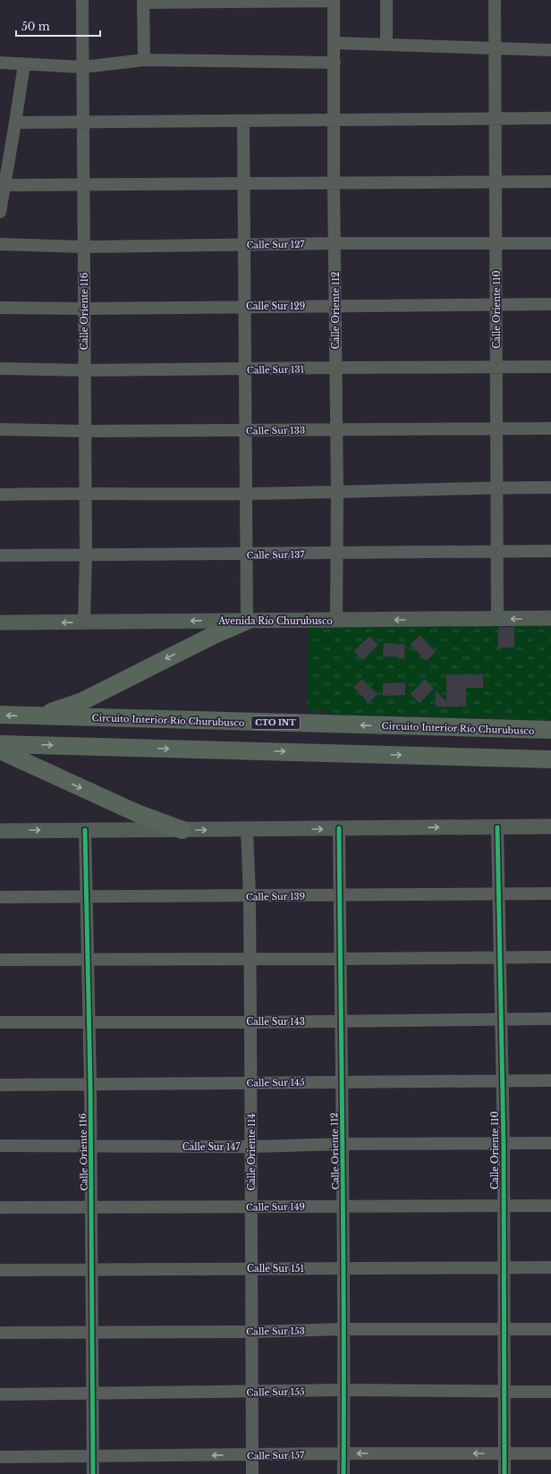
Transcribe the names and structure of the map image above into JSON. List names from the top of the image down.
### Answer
{
  "streets": {
    "highway": ["Circuito Interior Río Churubusco", "CTO INT"],
    "main road": ["Avenida Río Churubusco"],
    "street": [
      "Calle Sur 127",
      "Calle Sur 129",
      "Calle Oriente 110",
      "Calle Oriente 112",
      "Calle Oriente 116",
      "Calle Sur 131",
      "Calle Sur 133",
      "Calle Sur 137",
      "Calle Sur 139",
      "Calle Sur 143",
      "Calle Sur 145",
      "Calle Sur 147",
      "Calle Oriente 114",
      "Calle Sur 149",
      "Calle Sur 151",
      "Calle Sur 153",
      "Calle Sur 155",
      "Calle Sur 157"
    ]
  },
  "crossings": [
    ["Calle Sur 127", "Calle Oriente 110"],
    ["Calle Sur 127", "Calle Oriente 112"],
    ["Calle Sur 127", "Calle Oriente 116"],
    ["Calle Sur 129", "Calle Oriente 110"],
    ["Calle Sur 129", "Calle Oriente 112"],
    ["Calle Sur 129", "Calle Oriente 116"],
    ["Calle Oriente 110", "Calle Sur 131"],
    ["Calle Oriente 110", "Calle Sur 133"],
    ["Calle Oriente 110", "Calle Sur 137"],
    ["Calle Oriente 110", "Avenida Río Churubusco"],
    ["Calle Oriente 110", "Calle Sur 139"],
    ["Calle Oriente 110", "Calle Sur 143"],
    ["Calle Oriente 110", "Calle Sur 145"],
    ["Calle Oriente 110", "Calle Sur 147"],
    ["Calle Oriente 110", "Calle Sur 149"],
    ["Calle Oriente 110", "Calle Sur 151"],
    ["Calle Oriente 110", "Calle Sur 153"],
    ["Calle Oriente 110", "Calle Sur 155"],
    ["Calle Oriente 110", "Calle Sur 157"],
    ["Calle Oriente 112", "Calle Sur 131"],
    ["Calle Oriente 112", "Calle Sur 133"],
    ["Calle Oriente 112", "Calle Sur 137"],
    ["Calle Oriente 112", "Avenida Río Churubusco"],
    ["Calle Oriente 112", "Calle Sur 139"],
    ["Calle Oriente 112", "Calle Sur 143"],
    ["Calle Oriente 112", "Calle Sur 145"],
    ["Calle Oriente 112", "Calle Sur 147"],
    ["Calle Oriente 112", "Calle Sur 149"],
    ["Calle Oriente 112", "Calle Sur 151"],
    ["Calle Oriente 112", "Calle Sur 153"],
    ["Calle Oriente 112", "Calle Sur 155"],
    ["Calle Oriente 112", "Calle Sur 157"],
    ["Calle Oriente 116", "Calle Sur 131"],
    ["Calle Oriente 116", "Calle Sur 133"],
    ["Calle Oriente 116", "Calle Sur 137"],
    ["Calle Oriente 116", "Avenida Río Churubusco"],
    ["Calle Oriente 116", "Calle Sur 139"],
    ["Calle Oriente 116", "Calle Sur 143"],
    ["Calle Oriente 116", "Calle Sur 145"],
    ["Calle Oriente 116", "Calle Sur 147"],
    ["Calle Oriente 116", "Calle Sur 149"],
    ["Calle Oriente 116", "Calle Sur 151"],
    ["Calle Oriente 116", "Calle Sur 153"],
    ["Calle Oriente 116", "Calle Sur 155"],
    ["Calle Oriente 116", "Calle Sur 157"],
    ["Calle Sur 139", "Calle Oriente 114"],
    ["Calle Sur 143", "Calle Oriente 114"],
    ["Calle Sur 145", "Calle Oriente 114"],
    ["Calle Sur 147", "Calle Oriente 114"],
    ["Calle Oriente 114", "Calle Sur 149"],
    ["Calle Oriente 114", "Calle Sur 151"],
    ["Calle Oriente 114", "Calle Sur 153"],
    ["Calle Oriente 114", "Calle Sur 155"],
    ["Calle Oriente 114", "Calle Sur 157"]
  ],
  "one_way": ["Avenida Río Churubusco", "Calle Sur 157"],
  "scale_bar": "50 m"
}
